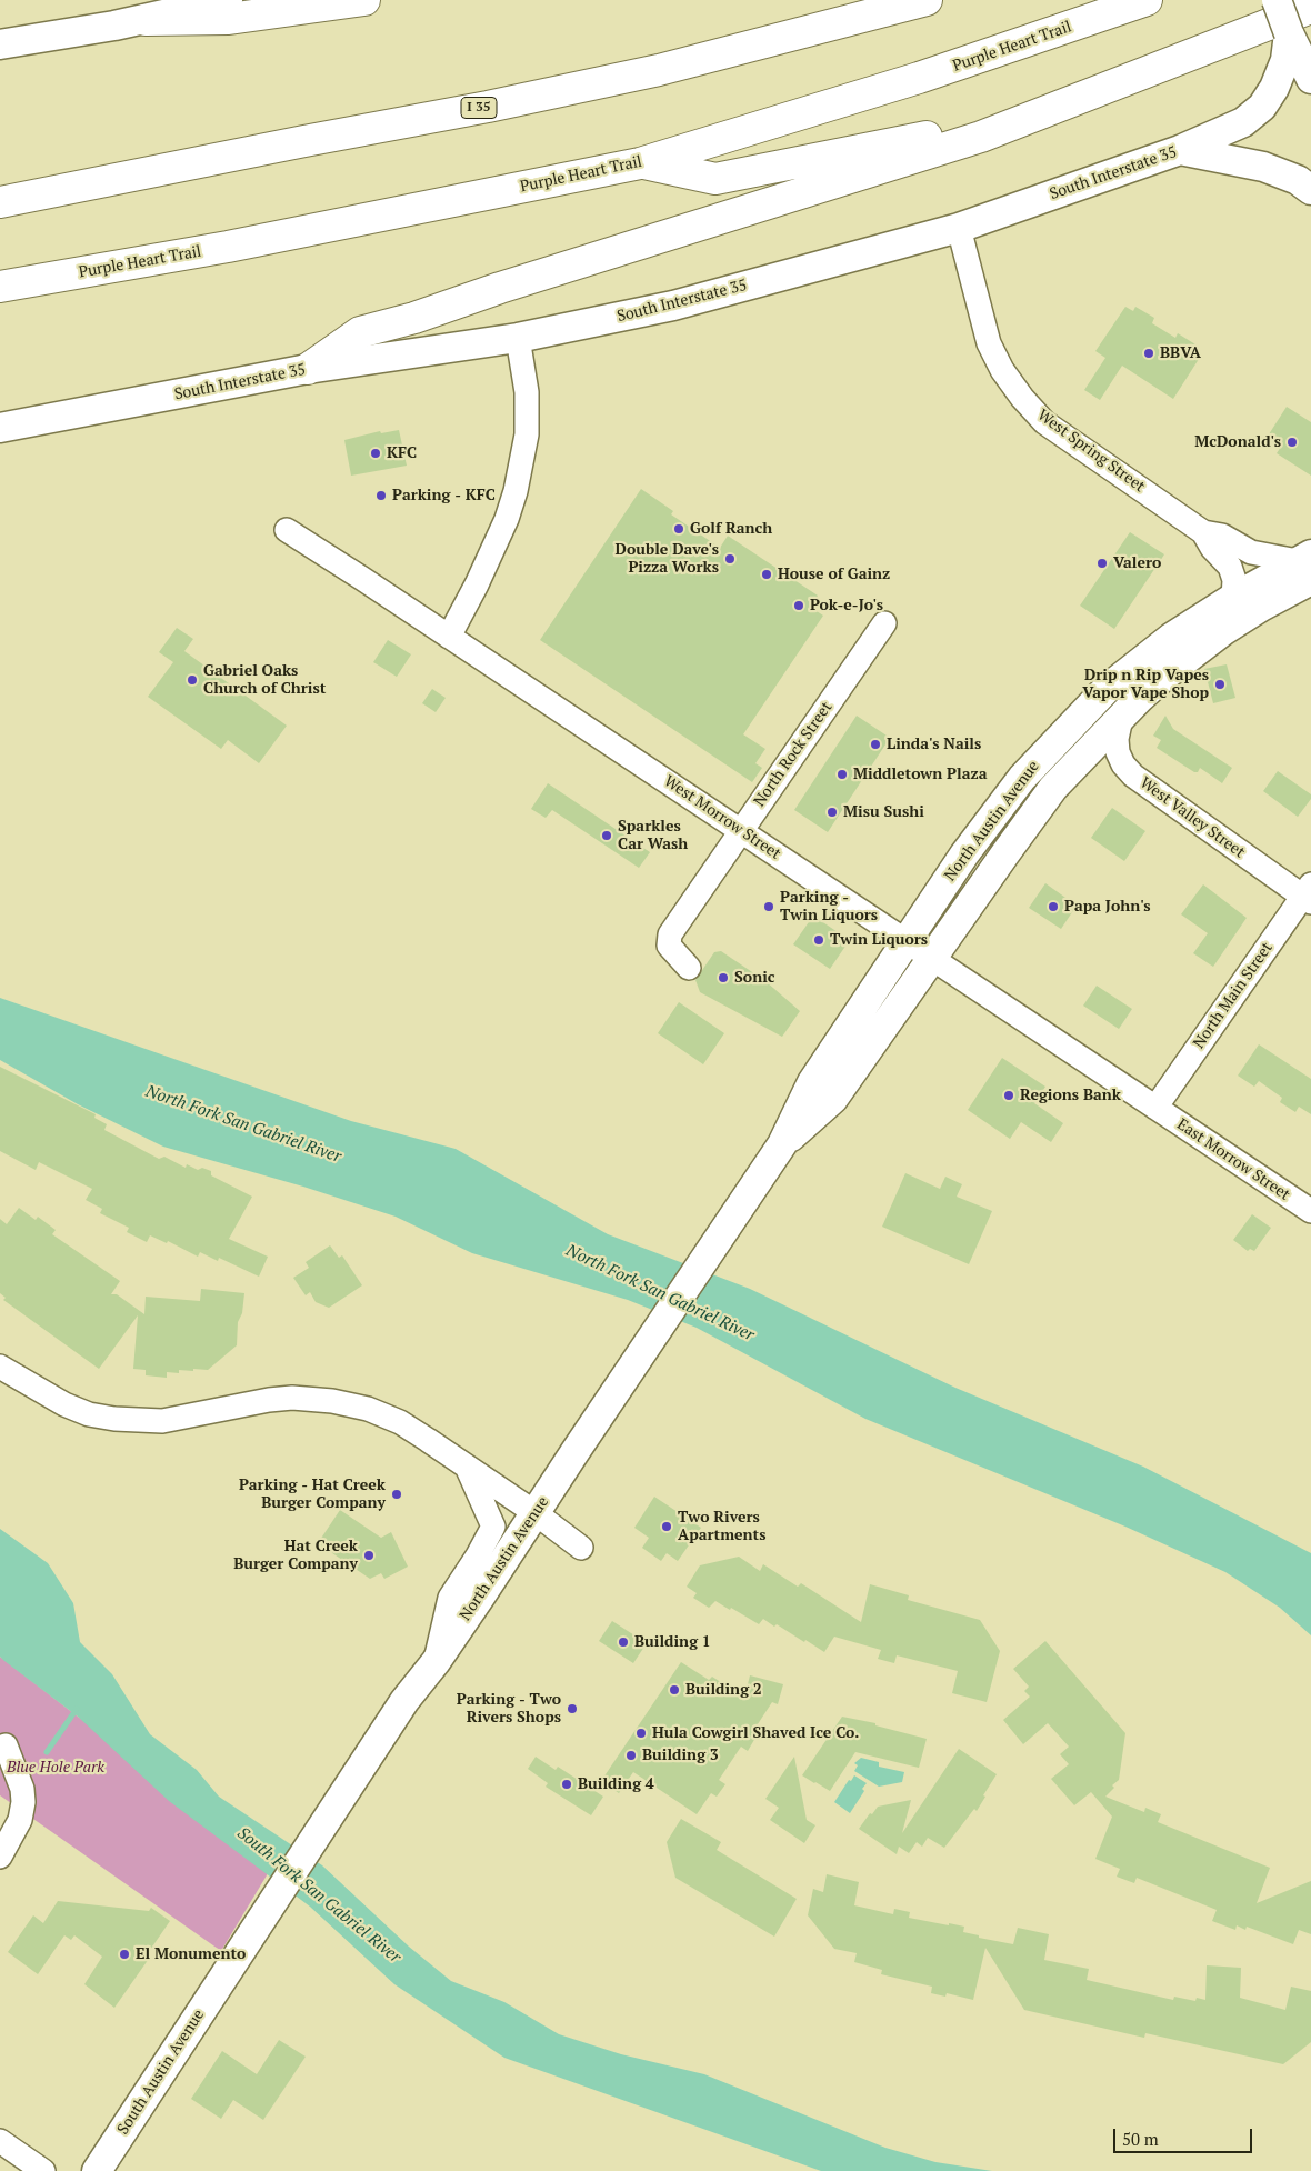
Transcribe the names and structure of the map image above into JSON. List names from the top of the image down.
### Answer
{
  "streets": {
    "highway": ["Purple Heart Trail", "I 35"],
    "main road": ["South Interstate 35", "North Austin Avenue", "South Austin Avenue"],
    "street": [
      "West Spring Street",
      "North Rock Street",
      "West Morrow Street",
      "West Valley Street",
      "North Main Street",
      "East Morrow Street"
    ]
  },
  "crossings": [
    ["South Interstate 35", "West Spring Street"],
    ["West Spring Street", "North Austin Avenue"],
    ["North Rock Street", "West Morrow Street"],
    ["West Morrow Street", "North Austin Avenue"],
    ["West Morrow Street", "North Main Street"],
    ["West Morrow Street", "East Morrow Street"],
    ["West Valley Street", "North Austin Avenue"],
    ["West Valley Street", "North Main Street"],
    ["North Austin Avenue", "South Austin Avenue"],
    ["North Main Street", "East Morrow Street"]
  ],
  "water": ["North Fork San Gabriel River", "South Fork San Gabriel River"],
  "parks": ["Blue Hole Park"],
  "places": [
    "BBVA",
    "McDonald's",
    "KFC",
    "Parking - KFC",
    "Golf Ranch",
    "Double Dave's Pizza Works",
    "Valero",
    "House of Gainz",
    "Pok-e-Jo's",
    "Gabriel Oaks Church of Christ",
    "Drip n Rip Vapes Vapor Vape Shop",
    "Linda's Nails",
    "Middletown Plaza",
    "Misu Sushi",
    "Sparkles Car Wash",
    "Parking - Twin Liquors",
    "Papa John's",
    "Twin Liquors",
    "Sonic",
    "Regions Bank",
    "Parking - Hat Creek Burger Company",
    "Two Rivers Apartments",
    "Hat Creek Burger Company",
    "Building 1",
    "Building 2",
    "Parking - Two Rivers Shops",
    "Hula Cowgirl Shaved Ice Co.",
    "Building 3",
    "Building 4",
    "El Monumento"
  ],
  "scale_bar": "50 m"
}
